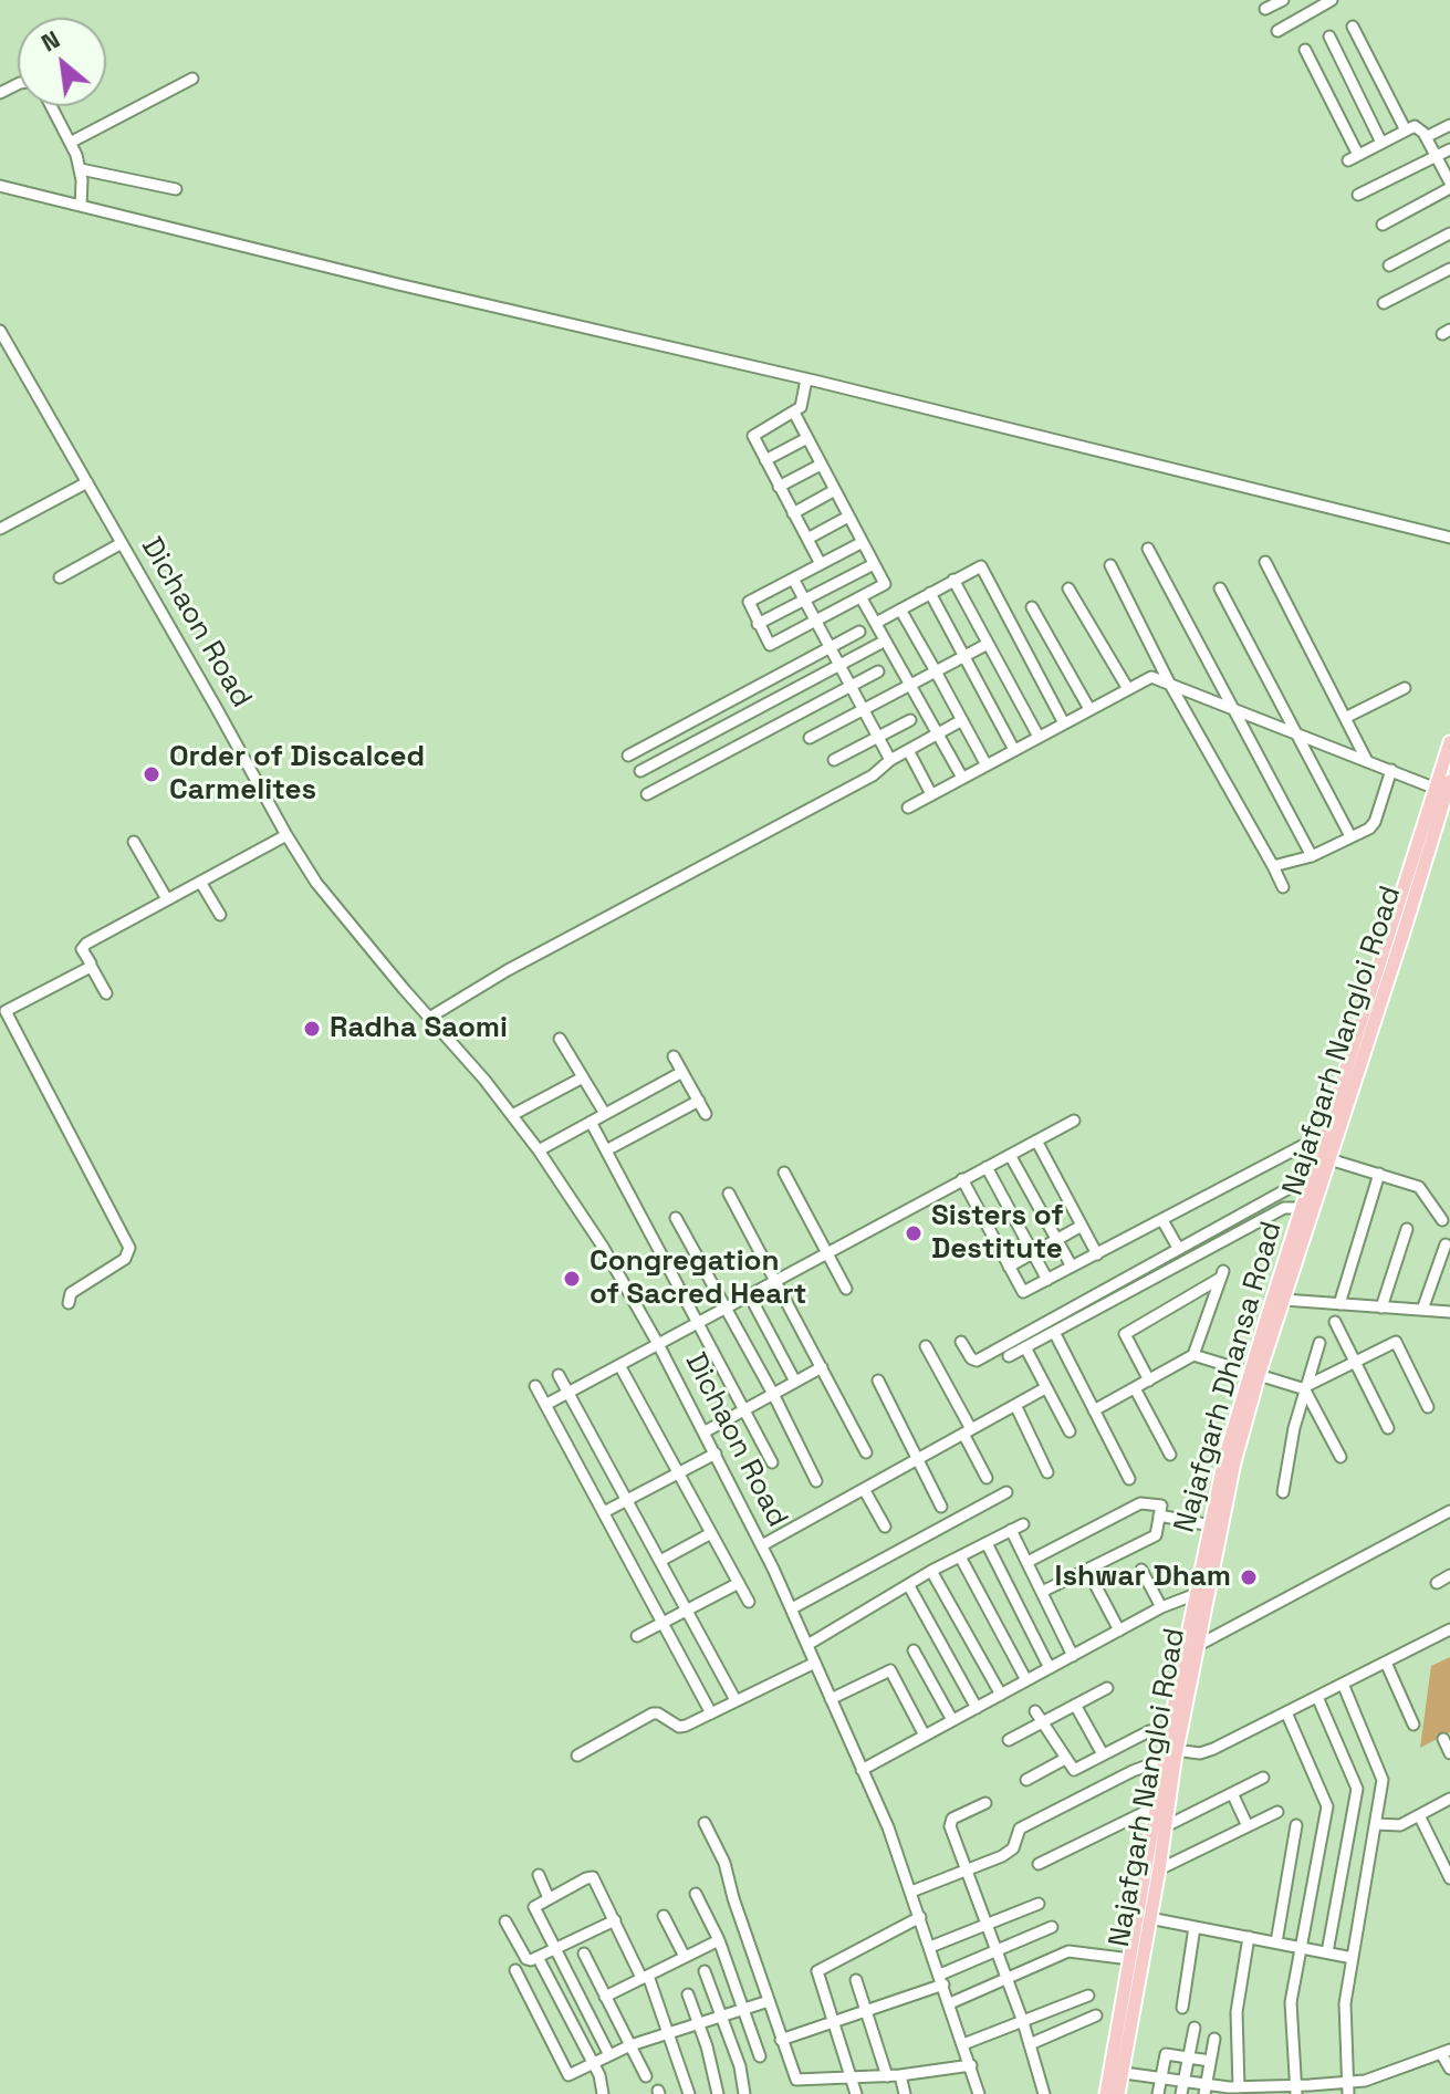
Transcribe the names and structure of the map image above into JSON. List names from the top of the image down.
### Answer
{
  "streets": {
    "main road": ["Najafgarh Nangloi Road", "Najafgarh Dhansa Road"],
    "street": ["Dichaon Road"]
  },
  "crossings": [
    ["Najafgarh Nangloi Road", "Najafgarh Dhansa Road"]
  ],
  "places": [
    "Order of Discalced Carmelites",
    "Radha Saomi",
    "Sisters of Destitute",
    "Congregation of Sacred Heart",
    "Ishwar Dham"
  ],
  "north": "top left"
}
